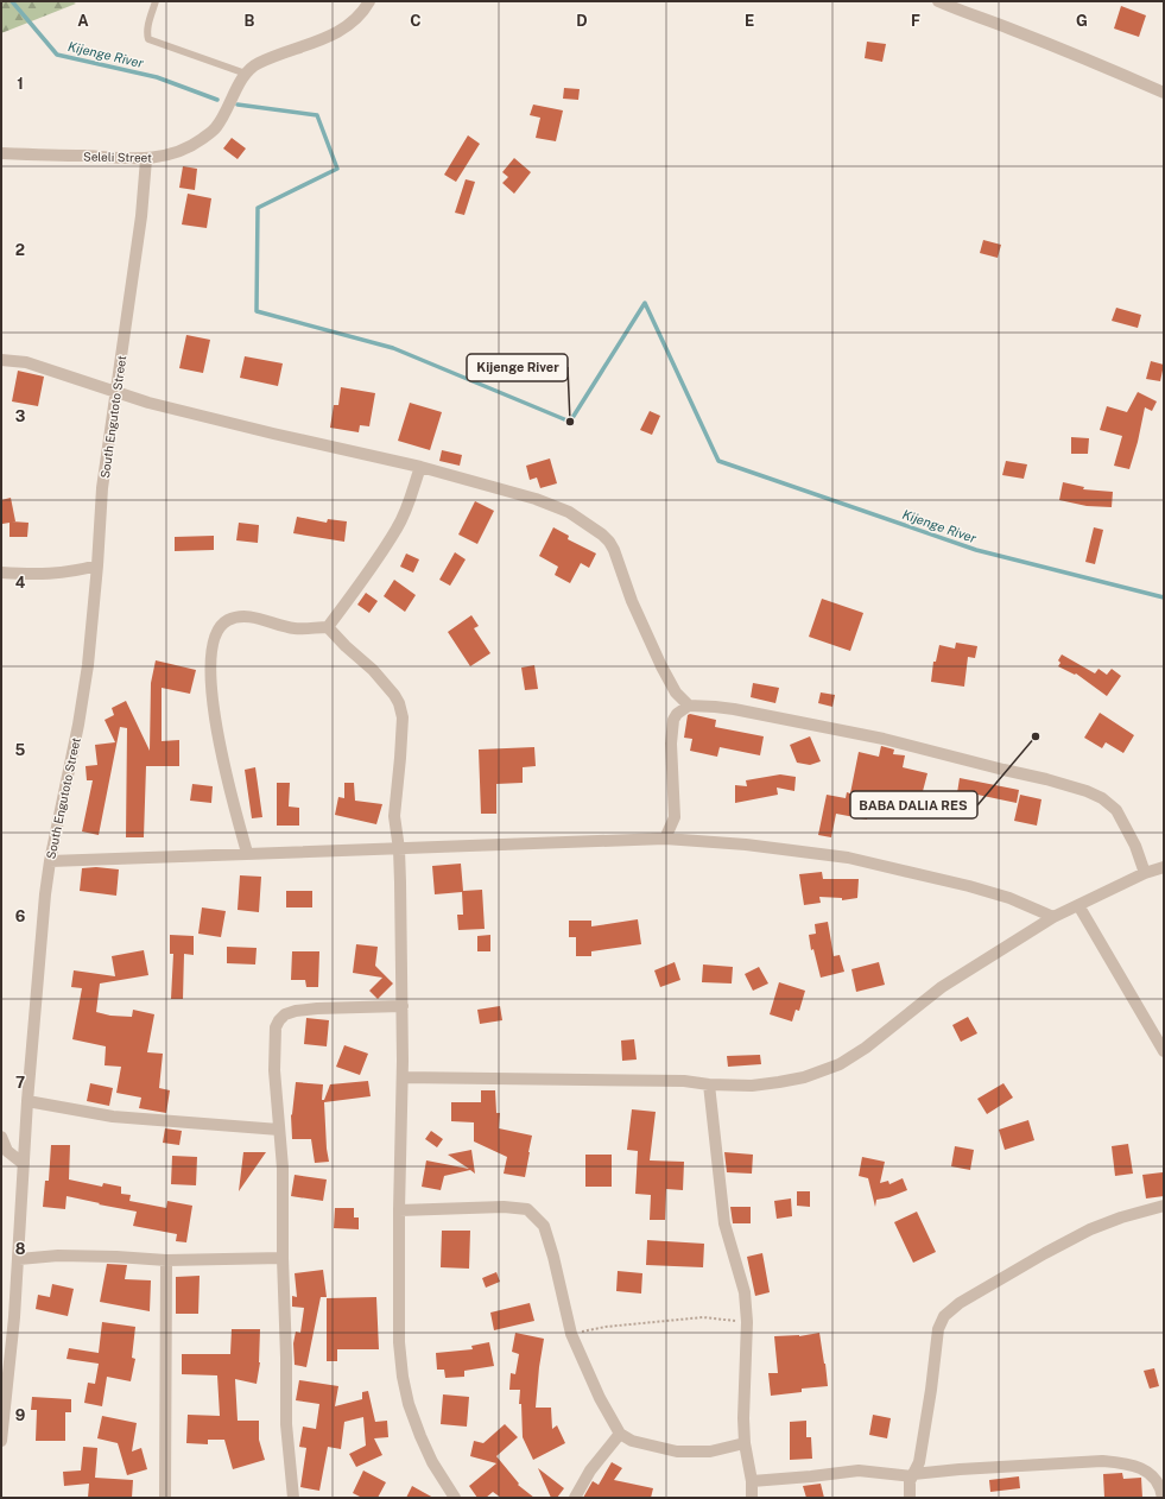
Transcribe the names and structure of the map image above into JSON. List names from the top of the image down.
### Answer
{
  "streets": {
    "street": ["Seleli Street", "South Engutoto Street"]
  },
  "crossings": [
    ["Seleli Street", "South Engutoto Street"]
  ],
  "water": ["Kijenge River"],
  "places": ["Kijenge River", "BABA DALIA RES"],
  "grid": {
    "columns": [
      "A",
      "B",
      "C",
      "D",
      "E",
      "F",
      "G"
    ],
    "rows": [
      "1",
      "2",
      "3",
      "4",
      "5",
      "6",
      "7",
      "8",
      "9"
    ]
  }
}
